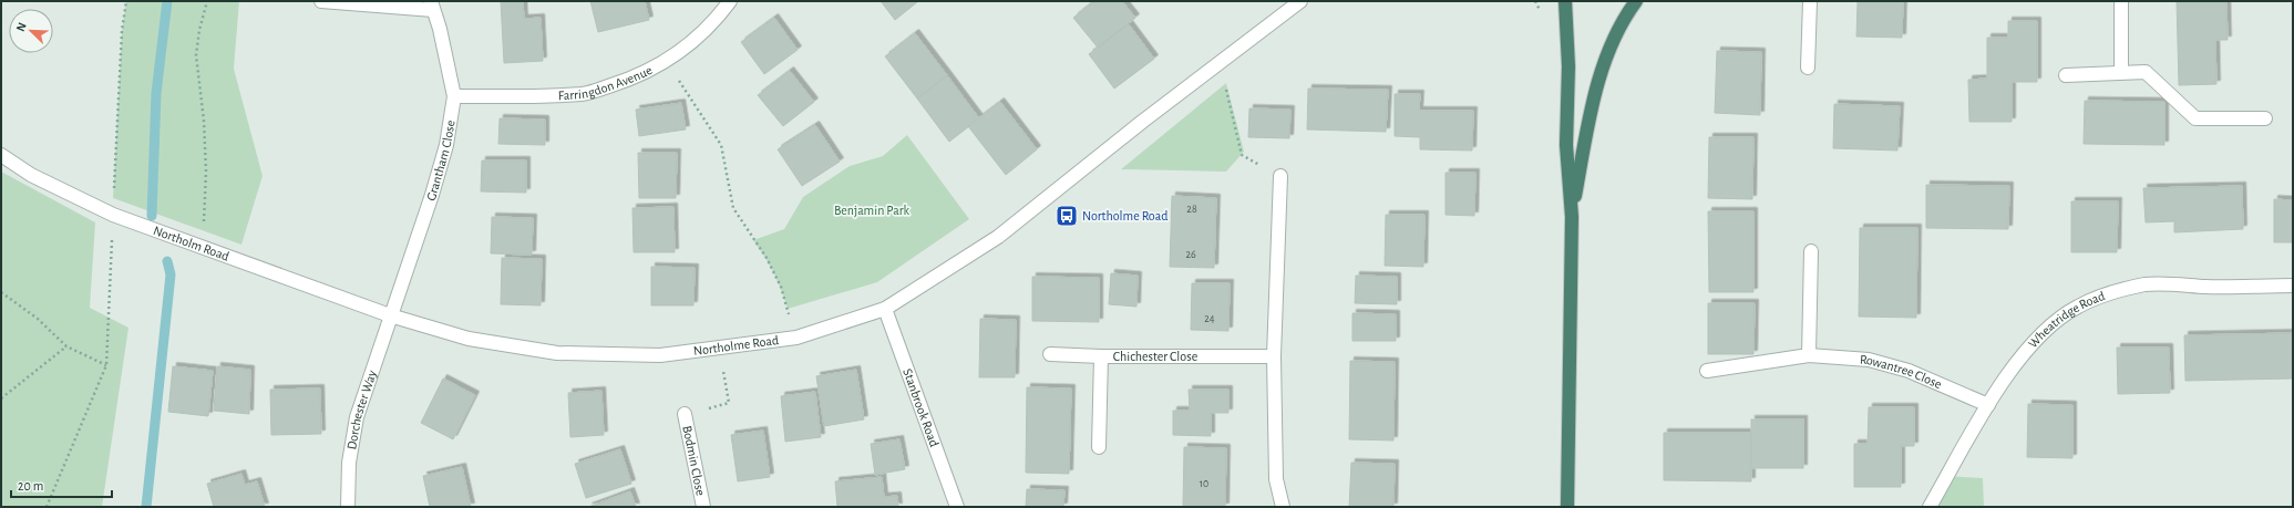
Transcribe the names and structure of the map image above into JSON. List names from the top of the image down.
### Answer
{
  "streets": {
    "street": [
      "Farringdon Avenue",
      "Grantham Close",
      "Northolm Road",
      "Wheatridge Road",
      "Northolme Road",
      "Chichester Close",
      "Rowantree Close",
      "Stanbrook Road",
      "Dorchester Way",
      "Bodmin Close"
    ]
  },
  "crossings": [
    ["Farringdon Avenue", "Grantham Close"],
    ["Grantham Close", "Northolm Road"],
    ["Grantham Close", "Northolme Road"],
    ["Grantham Close", "Dorchester Way"],
    ["Northolm Road", "Northolme Road"],
    ["Northolm Road", "Dorchester Way"],
    ["Wheatridge Road", "Rowantree Close"],
    ["Northolme Road", "Stanbrook Road"],
    ["Northolme Road", "Dorchester Way"]
  ],
  "parks": ["Benjamin Park"],
  "places": {
    "bus stop": ["Northolme Road"]
  },
  "house_numbers": [
    "28",
    "26",
    "24",
    "10"
  ],
  "scale_bar": "20 m",
  "north": "top left"
}
